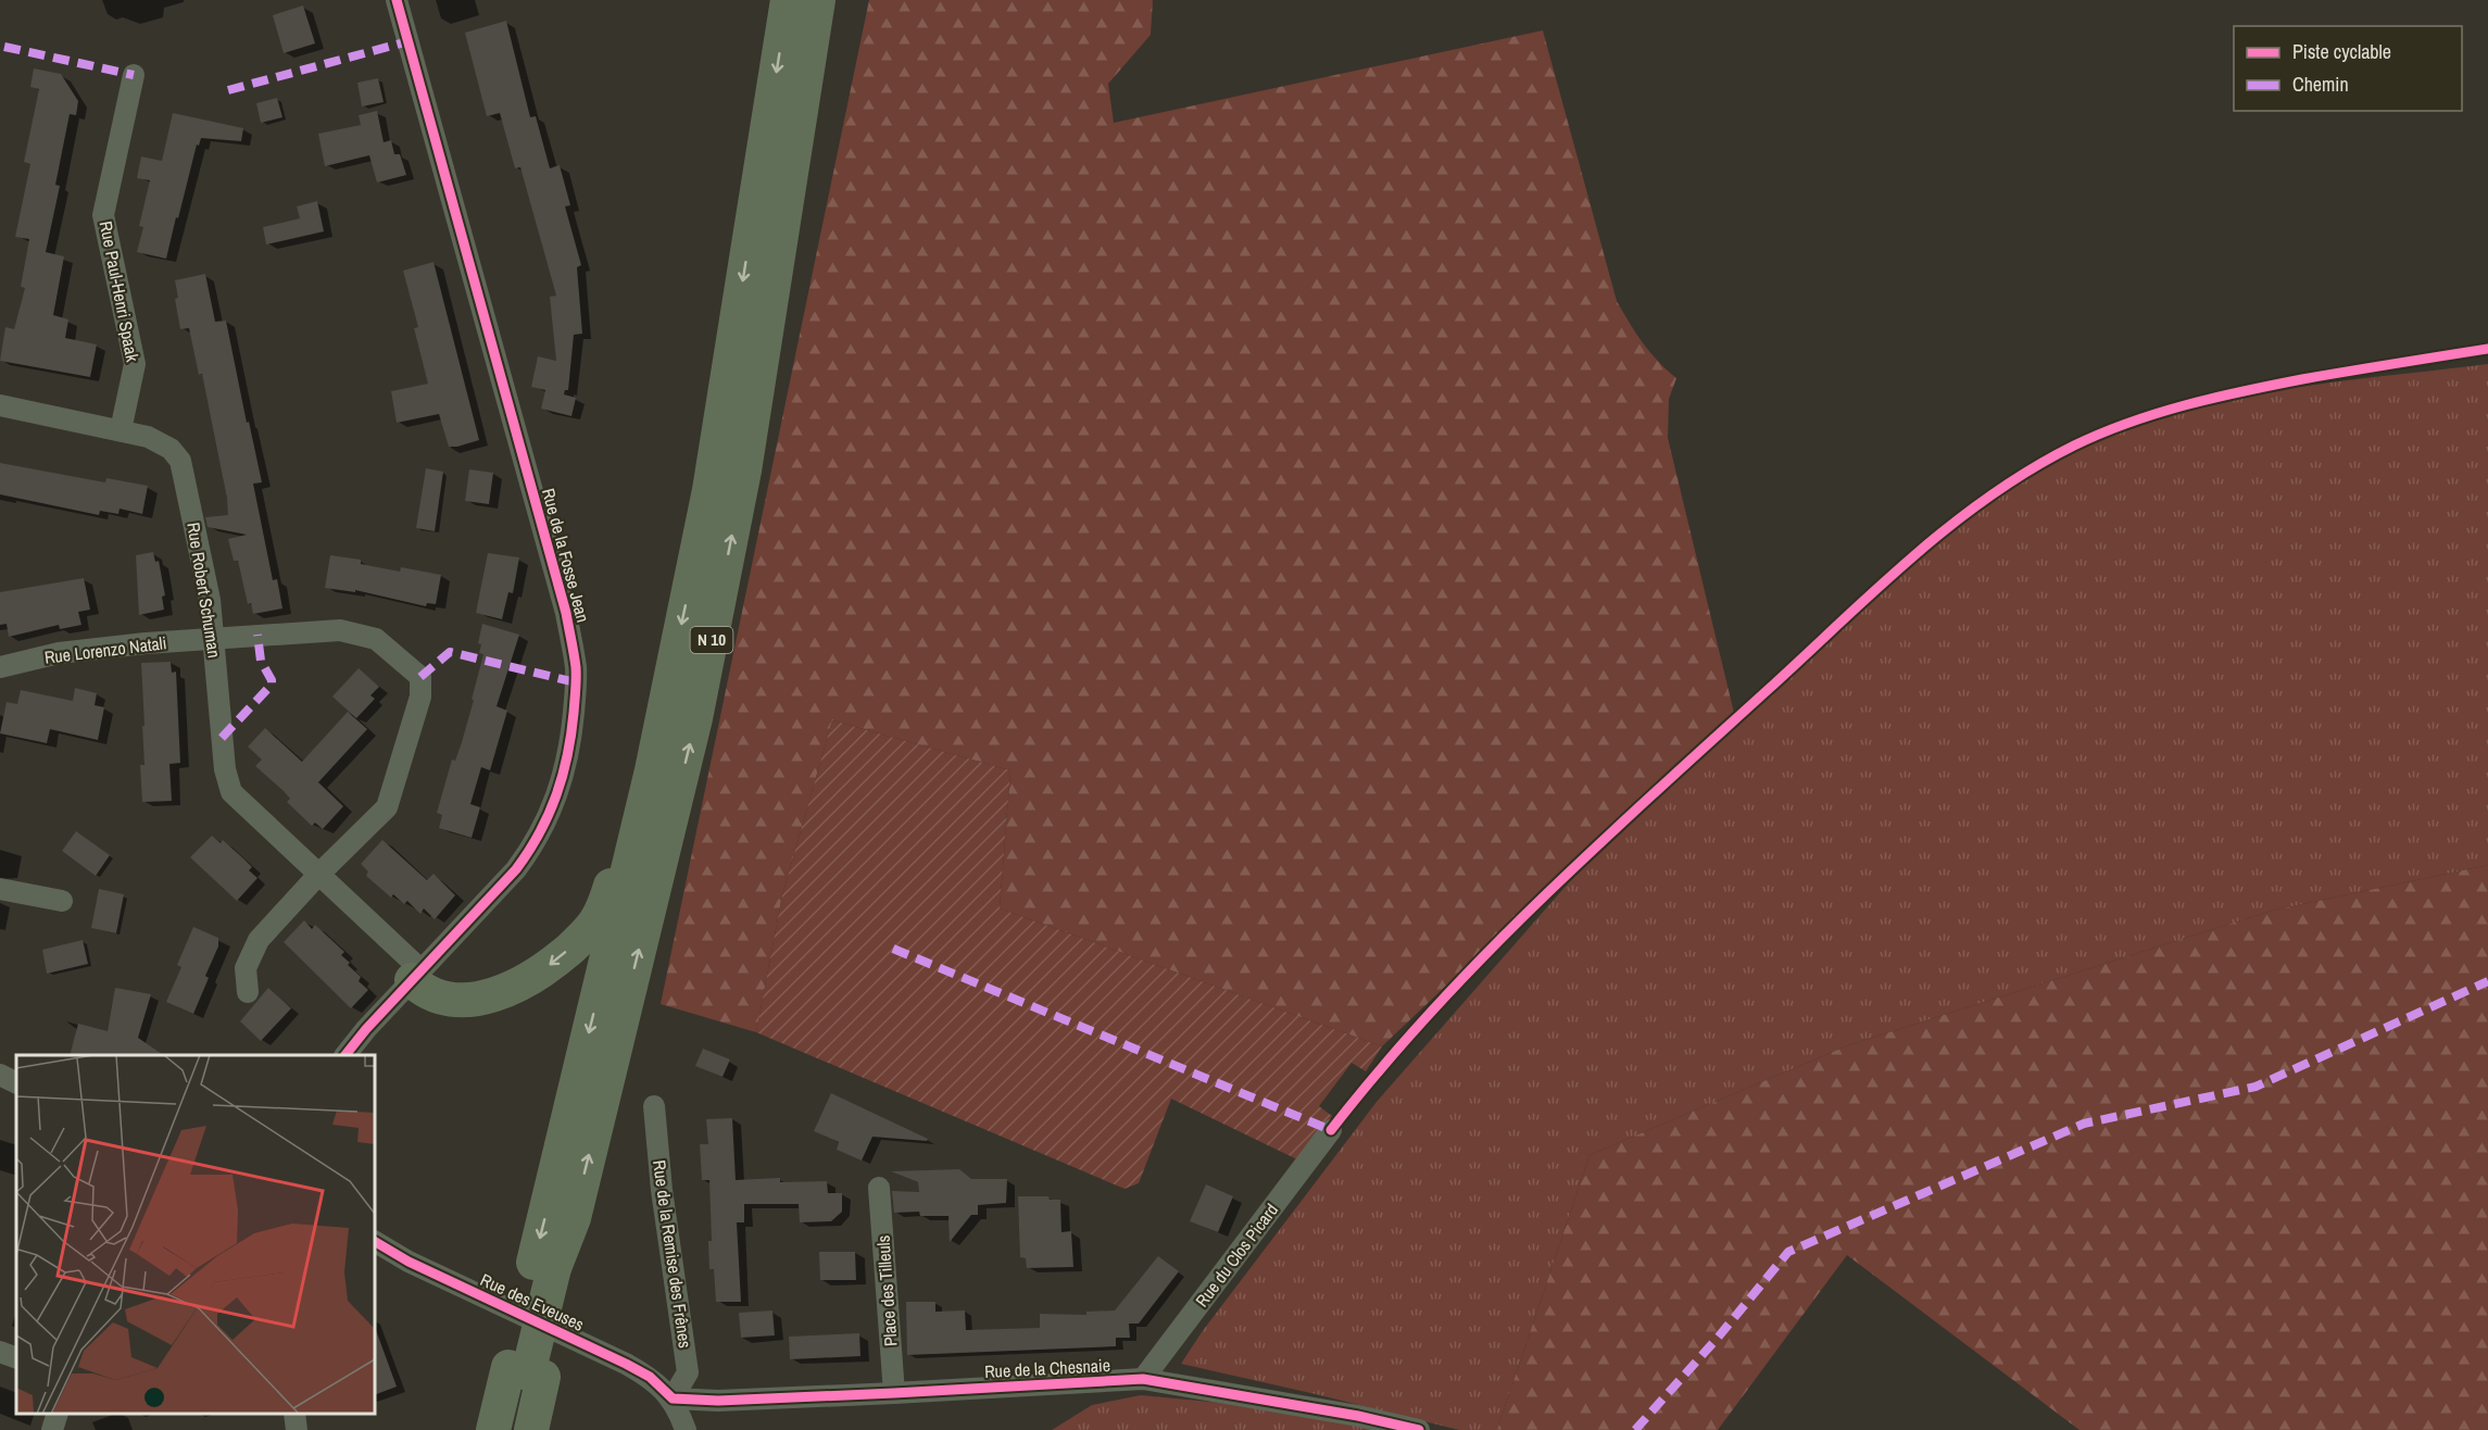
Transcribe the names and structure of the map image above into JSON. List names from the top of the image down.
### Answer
{
  "streets": {
    "main road": ["N 10"],
    "street": [
      "Rue Paul-Henri Spaak",
      "Rue de la Fosse Jean",
      "Rue Robert Schuman",
      "Rue Lorenzo Natali",
      "Rue de la Remise des Frênes",
      "Rue du Clos Picard",
      "Place des Tilleuls",
      "Rue des Eveuses",
      "Rue de la Chesnaie"
    ]
  },
  "crossings": [
    ["Rue Paul-Henri Spaak", "Rue Robert Schuman"],
    ["Rue de la Fosse Jean", "Rue Robert Schuman"],
    ["Rue Robert Schuman", "Rue Lorenzo Natali"],
    ["Rue de la Remise des Frênes", "Rue des Eveuses"],
    ["Rue de la Remise des Frênes", "Rue de la Chesnaie"],
    ["Rue du Clos Picard", "Rue de la Chesnaie"],
    ["Place des Tilleuls", "Rue de la Chesnaie"],
    ["Rue des Eveuses", "Rue de la Chesnaie"]
  ],
  "legend": ["Piste cyclable", "Chemin"]
}
